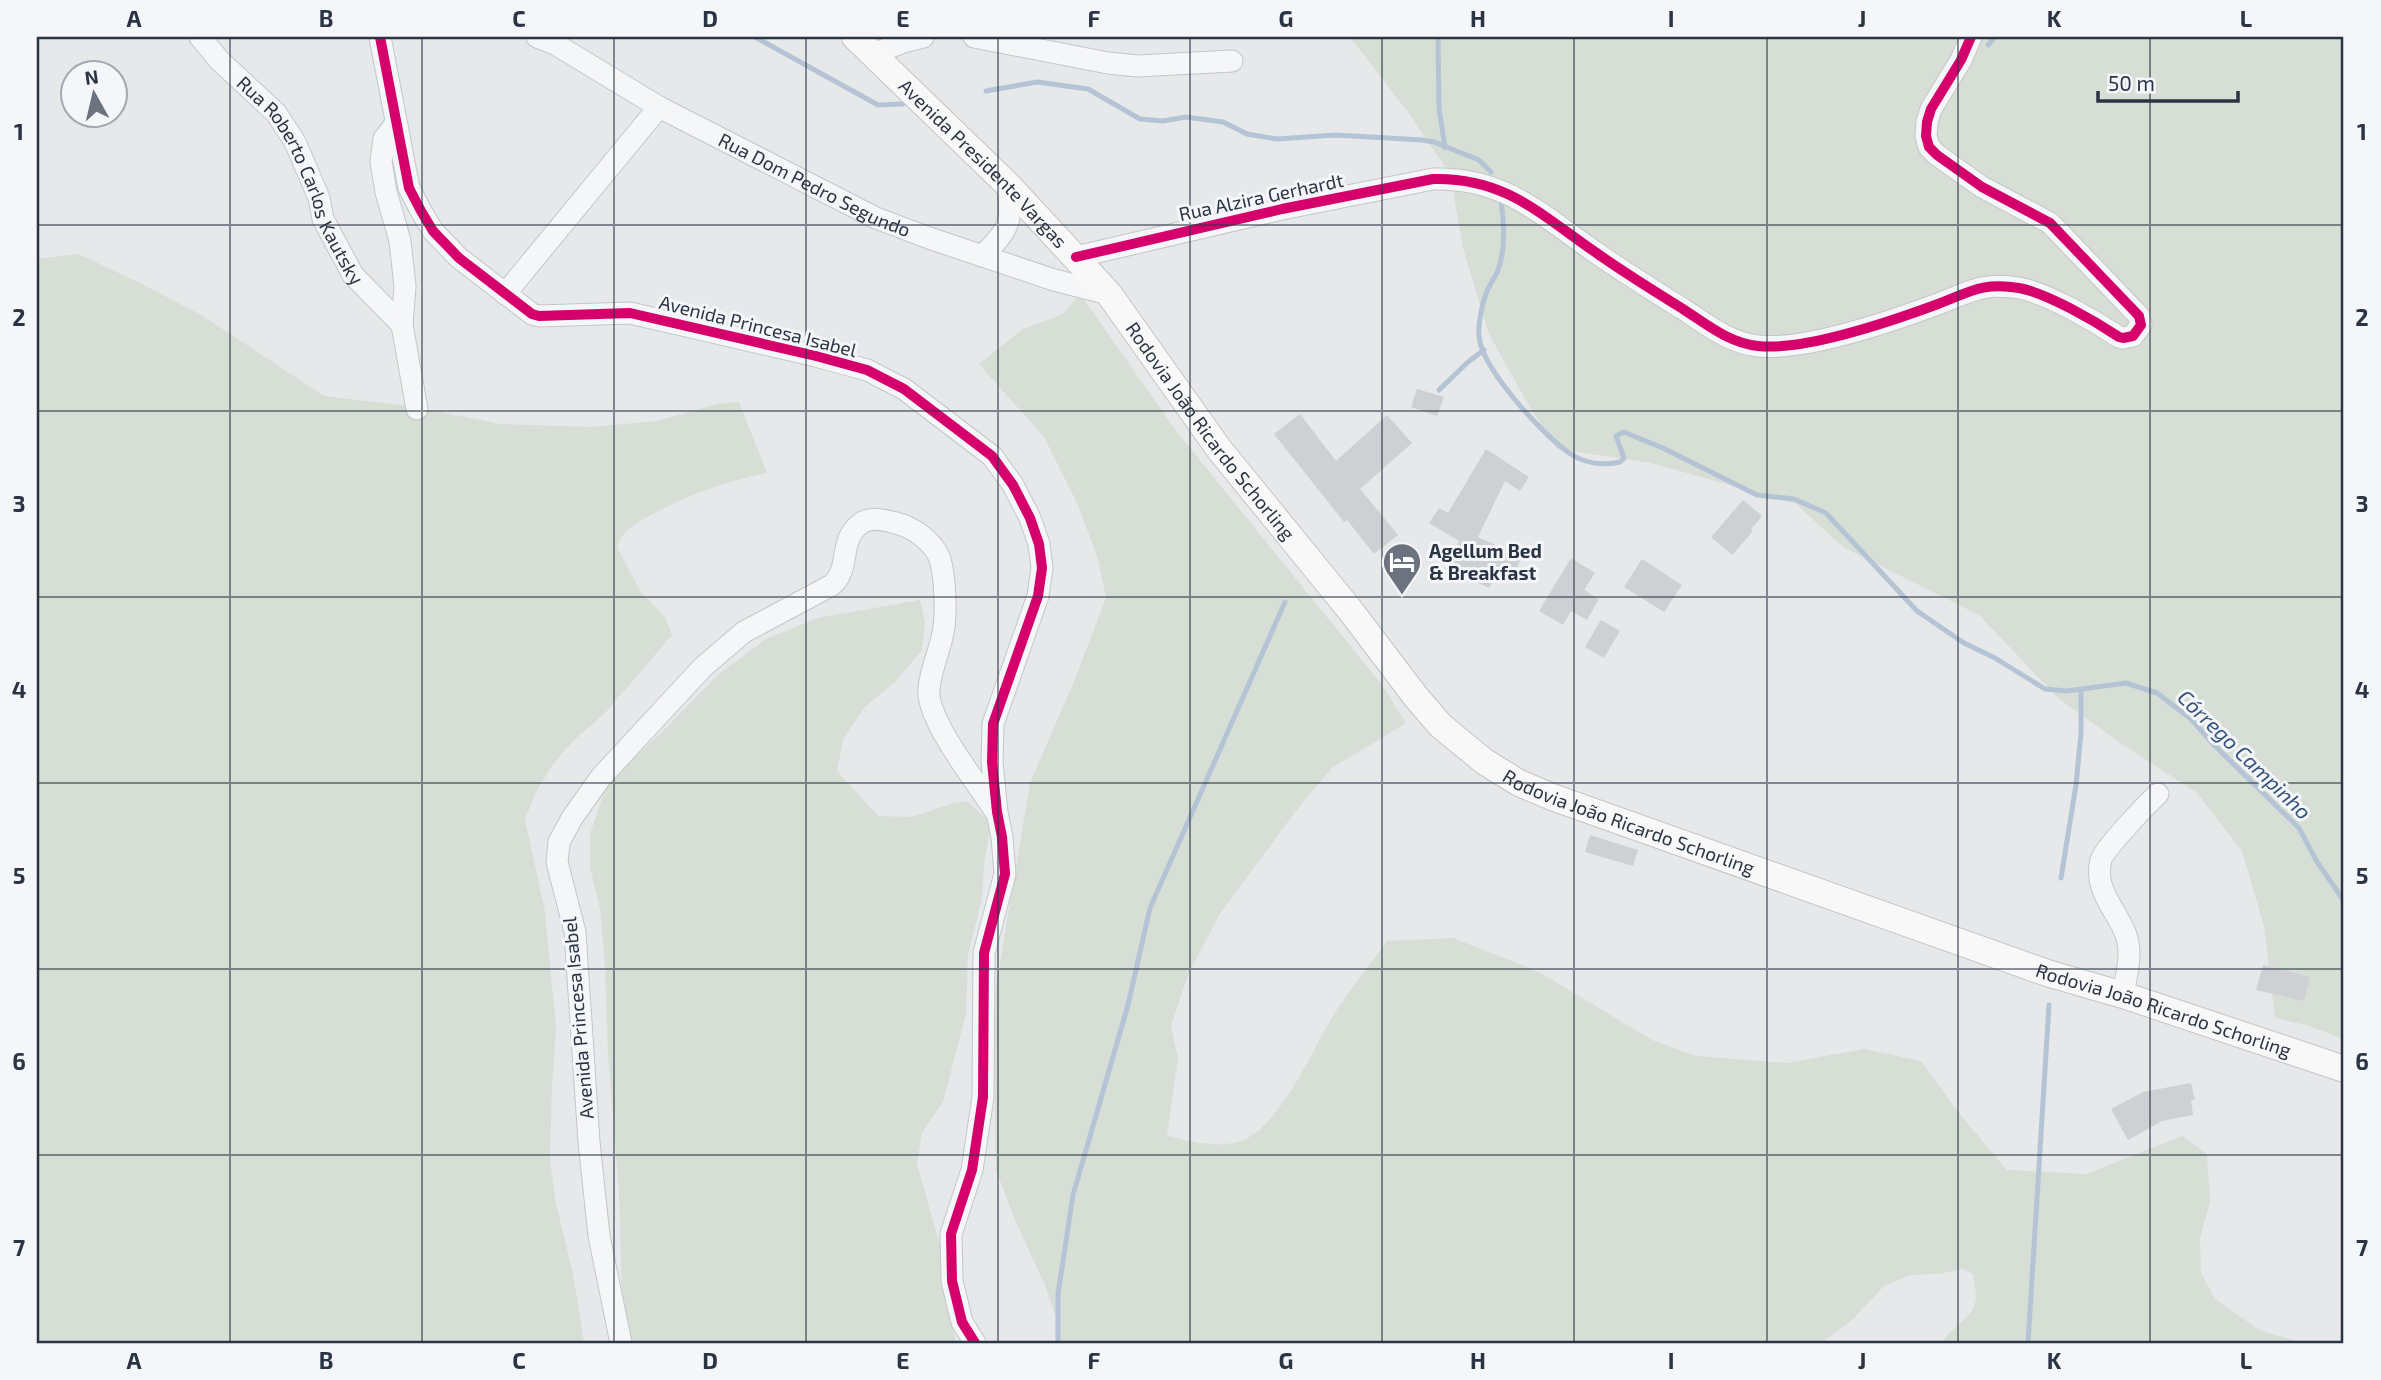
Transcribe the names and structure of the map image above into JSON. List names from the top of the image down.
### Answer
{
  "streets": {
    "main road": ["Avenida Presidente Vargas", "Rodovia João Ricardo Schorling"],
    "street": [
      "Rua Roberto Carlos Kautsky",
      "Rua Dom Pedro Segundo",
      "Rua Alzira Gerhardt",
      "Avenida Princesa Isabel"
    ]
  },
  "crossings": [
    ["Avenida Presidente Vargas", "Rua Dom Pedro Segundo"],
    ["Avenida Presidente Vargas", "Rua Alzira Gerhardt"],
    ["Avenida Presidente Vargas", "Rodovia João Ricardo Schorling"],
    ["Rua Dom Pedro Segundo", "Rodovia João Ricardo Schorling"]
  ],
  "water": ["Córrego Campinho"],
  "places": {
    "hotel": ["Agellum Bed & Breakfast"]
  },
  "scale_bar": "50 m",
  "north": "top",
  "grid": {
    "columns": [
      "A",
      "B",
      "C",
      "D",
      "E",
      "F",
      "G",
      "H",
      "I",
      "J",
      "K",
      "L"
    ],
    "rows": [
      "1",
      "2",
      "3",
      "4",
      "5",
      "6",
      "7"
    ]
  }
}
